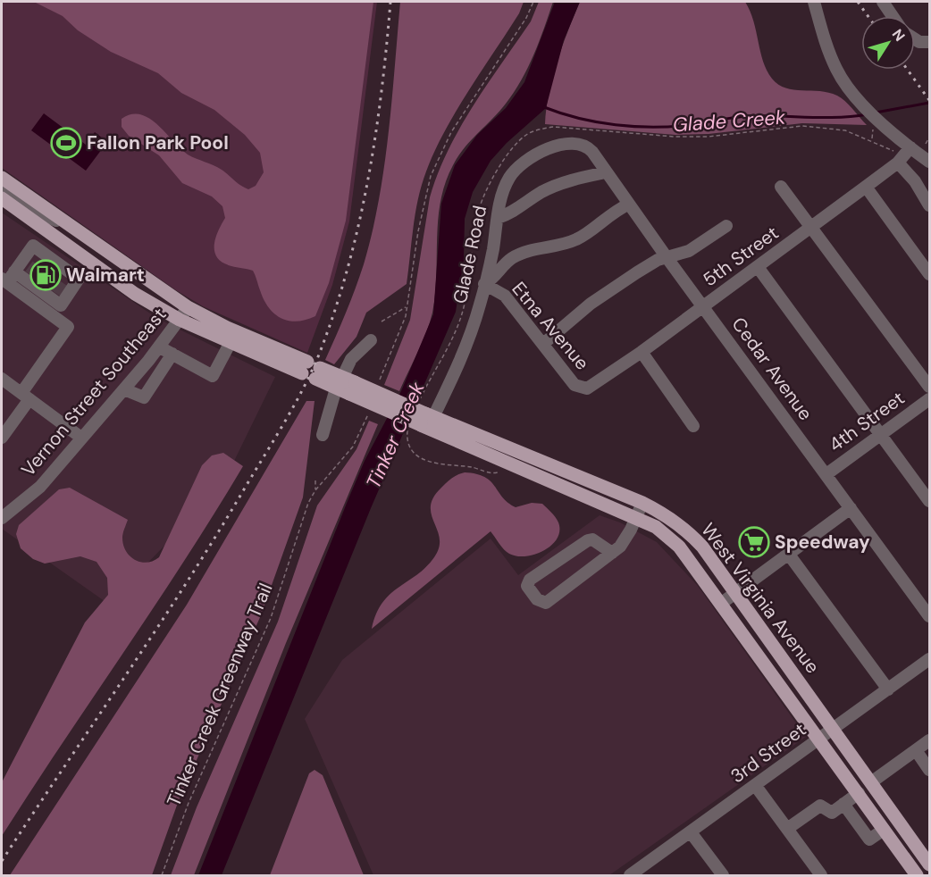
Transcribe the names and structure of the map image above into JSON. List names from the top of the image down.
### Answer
{
  "streets": {
    "main road": ["West Virginia Avenue"],
    "street": [
      "Glade Road",
      "5th Street",
      "Etna Avenue",
      "Cedar Avenue",
      "Vernon Street Southeast",
      "4th Street",
      "3rd Street"
    ],
    "path": ["Tinker Creek Greenway Trail"]
  },
  "crossings": [
    ["Glade Road", "Etna Avenue"],
    ["Glade Road", "Cedar Avenue"],
    ["Glade Road", "West Virginia Avenue"],
    ["5th Street", "Etna Avenue"],
    ["5th Street", "Cedar Avenue"],
    ["Cedar Avenue", "4th Street"],
    ["West Virginia Avenue", "3rd Street"]
  ],
  "water": ["Glade Creek", "Tinker Creek"],
  "places": {
    "sports": ["Fallon Park Pool"],
    "fuel station": ["Walmart"],
    "supermarket": ["Speedway"]
  },
  "north": "top right"
}
